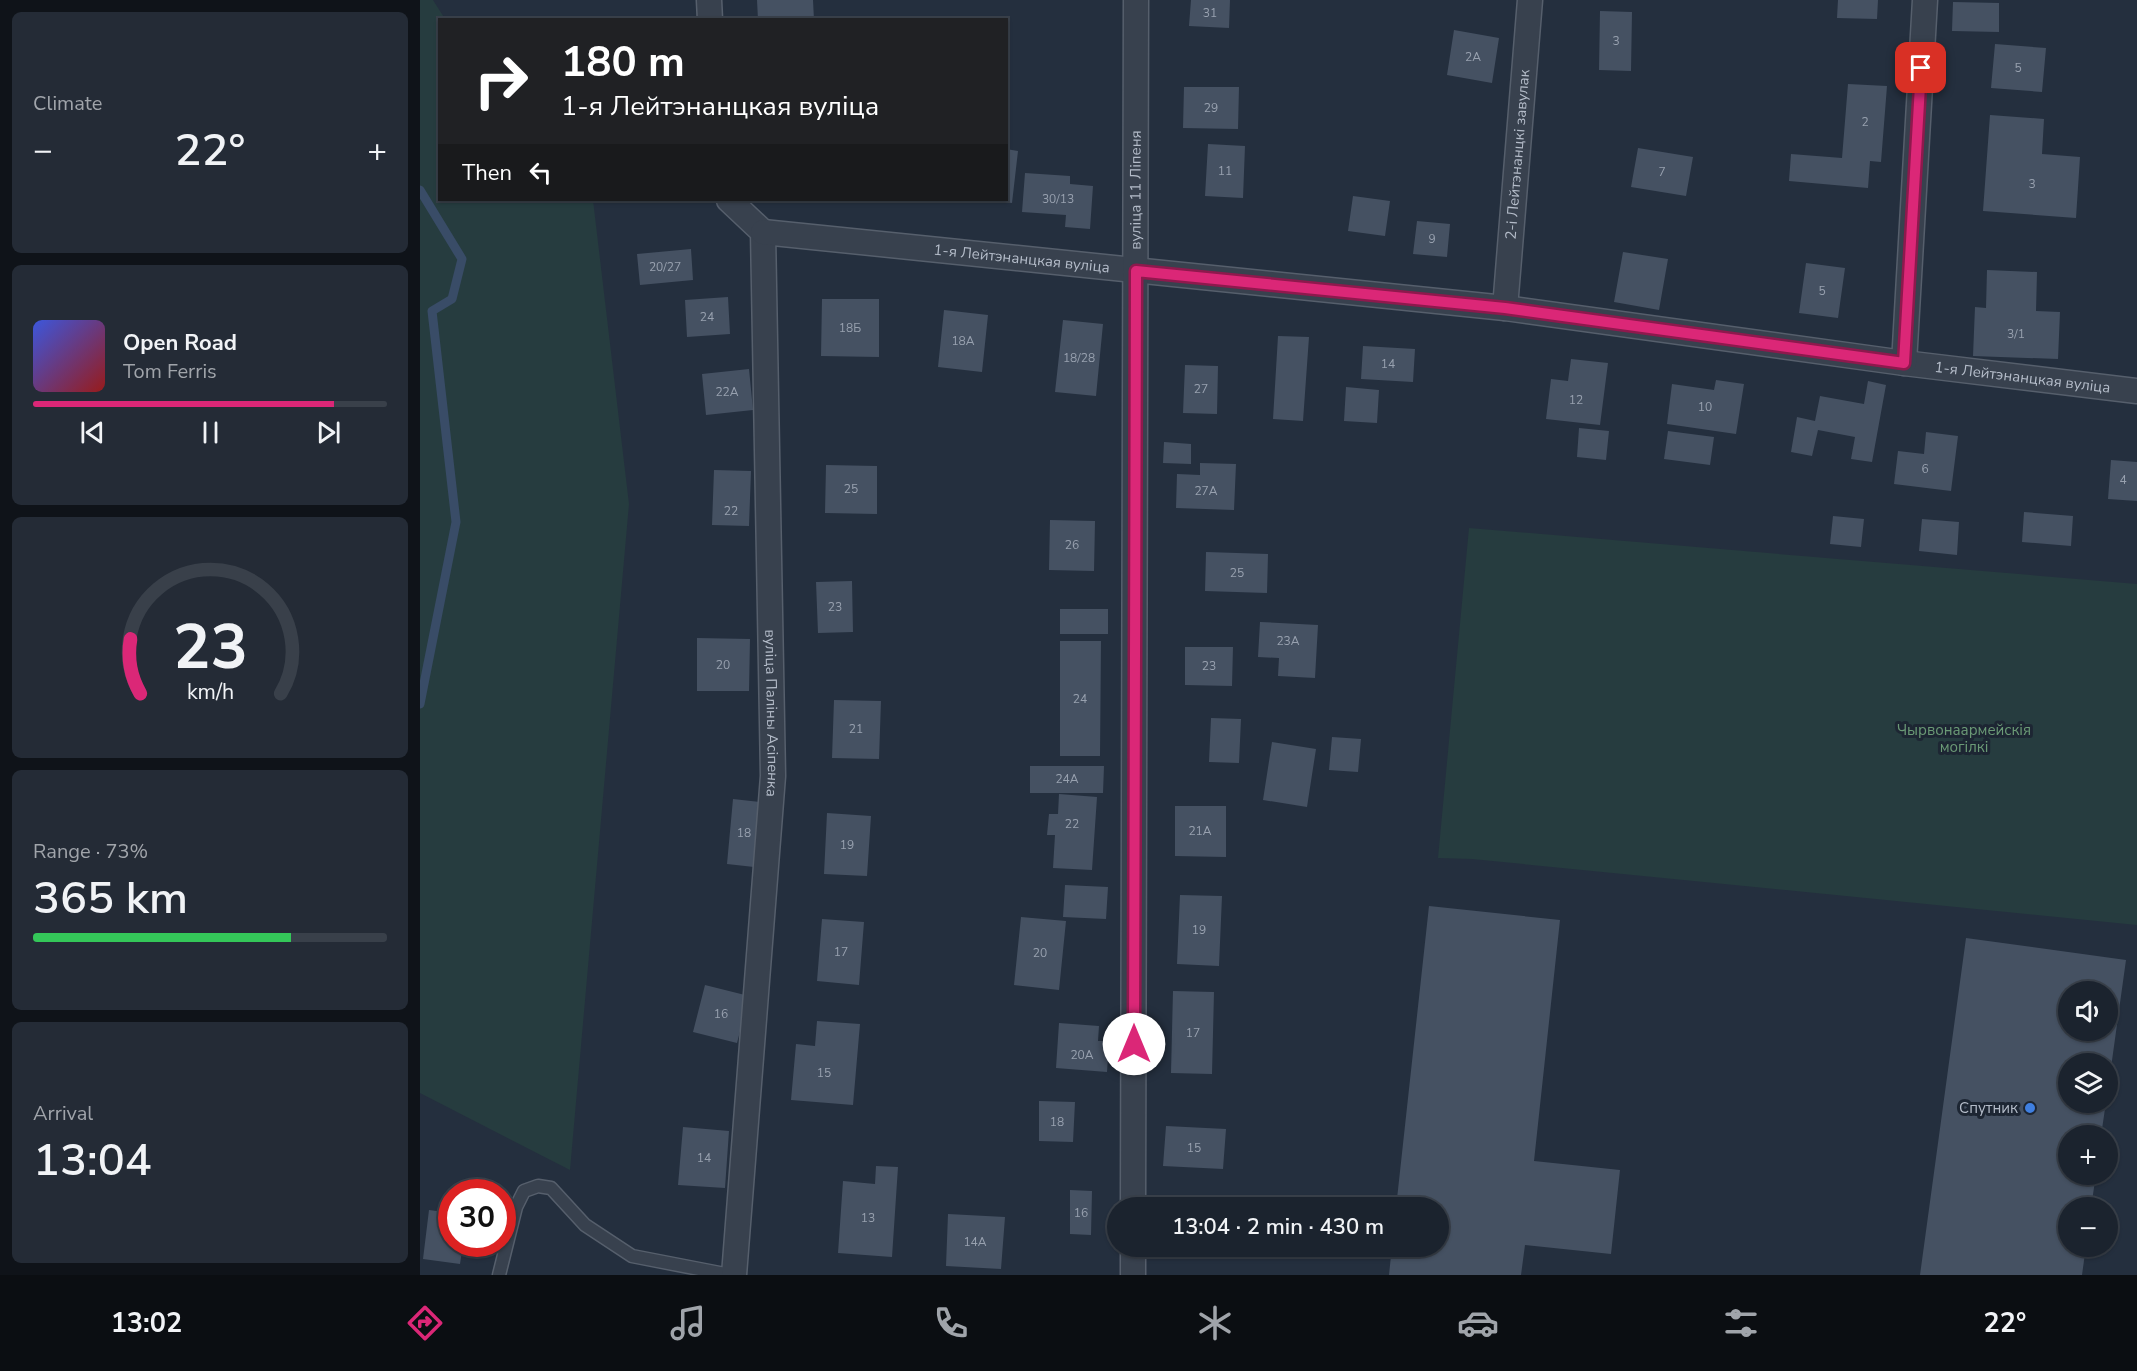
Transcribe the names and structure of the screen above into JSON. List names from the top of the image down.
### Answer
{
  "streets": {
    "street": [
      "2-і Лейтэнанцкі завулак",
      "вуліца 11 Ліпеня",
      "1-я Лейтэнанцкая вуліца",
      "вуліца Паліны Асіпенка"
    ]
  },
  "crossings": [
    ["2-і Лейтэнанцкі завулак", "1-я Лейтэнанцкая вуліца"],
    ["вуліца 11 Ліпеня", "1-я Лейтэнанцкая вуліца"],
    ["1-я Лейтэнанцкая вуліца", "вуліца Паліны Асіпенка"]
  ],
  "parks": ["Чырвонаармейскія могілкі"],
  "places": ["Спутник"],
  "house_numbers": [
    "31",
    "3",
    "2А",
    "5",
    "29",
    "2",
    "11",
    "7",
    "3",
    "30/13",
    "9",
    "20/27",
    "5",
    "24",
    "18Б",
    "3/1",
    "18А",
    "18/28",
    "14",
    "27",
    "22А",
    "12",
    "10",
    "6",
    "4",
    "25",
    "27А",
    "22",
    "26",
    "25",
    "23",
    "23А",
    "20",
    "23",
    "24",
    "21",
    "24А",
    "22",
    "21А",
    "18",
    "19",
    "19",
    "17",
    "20",
    "16",
    "17",
    "20А",
    "15",
    "18",
    "15",
    "14",
    "16",
    "13",
    "14А"
  ],
  "page": {
    "tile": [
      "Climate",
      ["Range · 73%", "365 km"],
      ["Arrival", "13:04"]
    ],
    "turn": ["180 m", "1-я Лейтэнанцкая вуліца"],
    "heat": ["−", "22°", "+"],
    "then": "Then",
    "song": ["Open Road", "Tom Ferris"],
    "map_buttons": ["+", "−"],
    "limit": "30",
    "trip": "13:04 · 2 min · 430 m",
    "tabs": ["13:02", "22°"],
    "gauge": ["23", "km/h"]
  }
}
